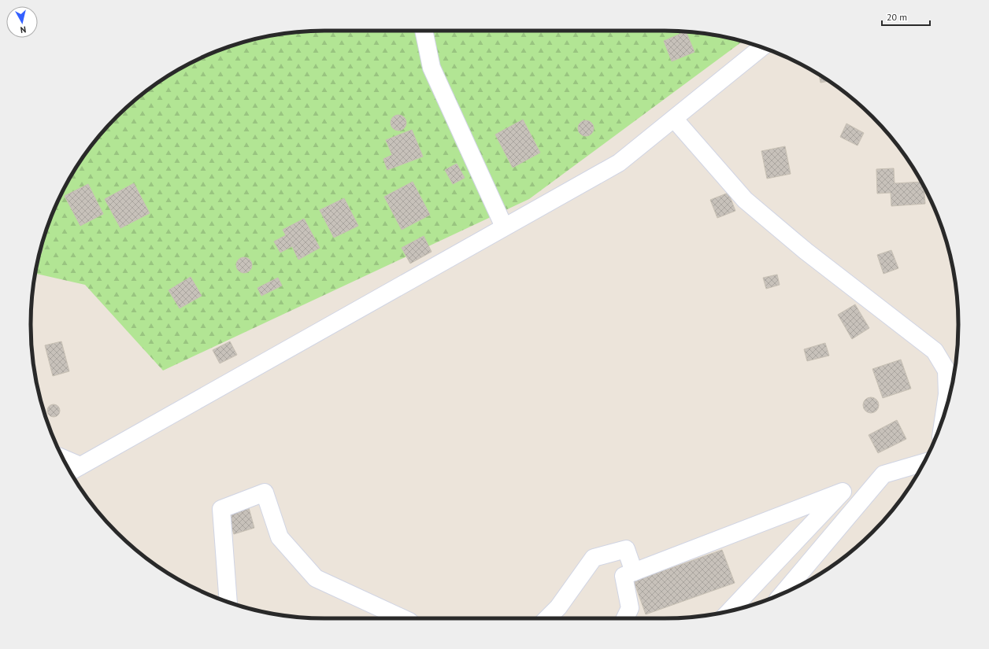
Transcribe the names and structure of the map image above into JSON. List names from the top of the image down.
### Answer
{
  "scale_bar": "20 m",
  "north": "bottom"
}
